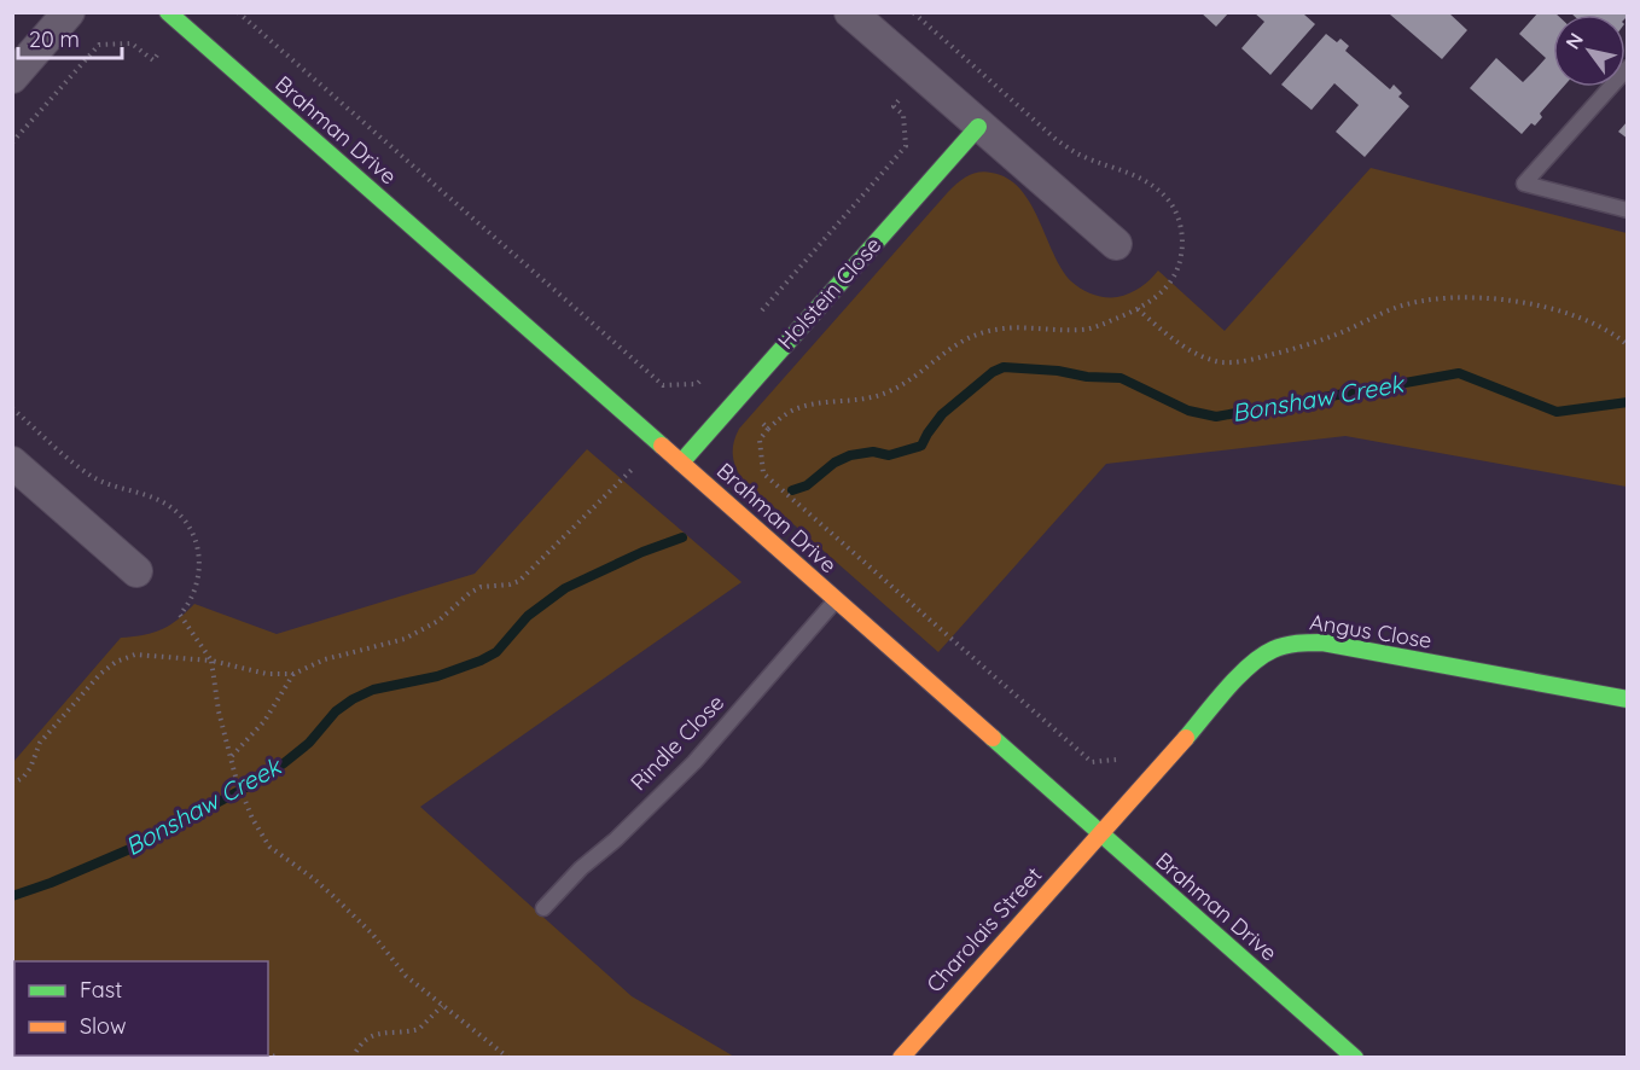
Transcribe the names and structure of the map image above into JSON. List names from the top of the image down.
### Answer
{
  "streets": {
    "street": [
      "Brahman Drive",
      "Holstein Close",
      "Angus Close",
      "Charolais Street"
    ],
    "lane": ["Rindle Close"]
  },
  "crossings": [
    ["Brahman Drive", "Holstein Close"],
    ["Brahman Drive", "Angus Close"],
    ["Brahman Drive", "Rindle Close"],
    ["Brahman Drive", "Charolais Street"],
    ["Angus Close", "Charolais Street"]
  ],
  "water": ["Bonshaw Creek"],
  "legend": ["Fast", "Slow"],
  "scale_bar": "20 m",
  "north": "top left"
}
